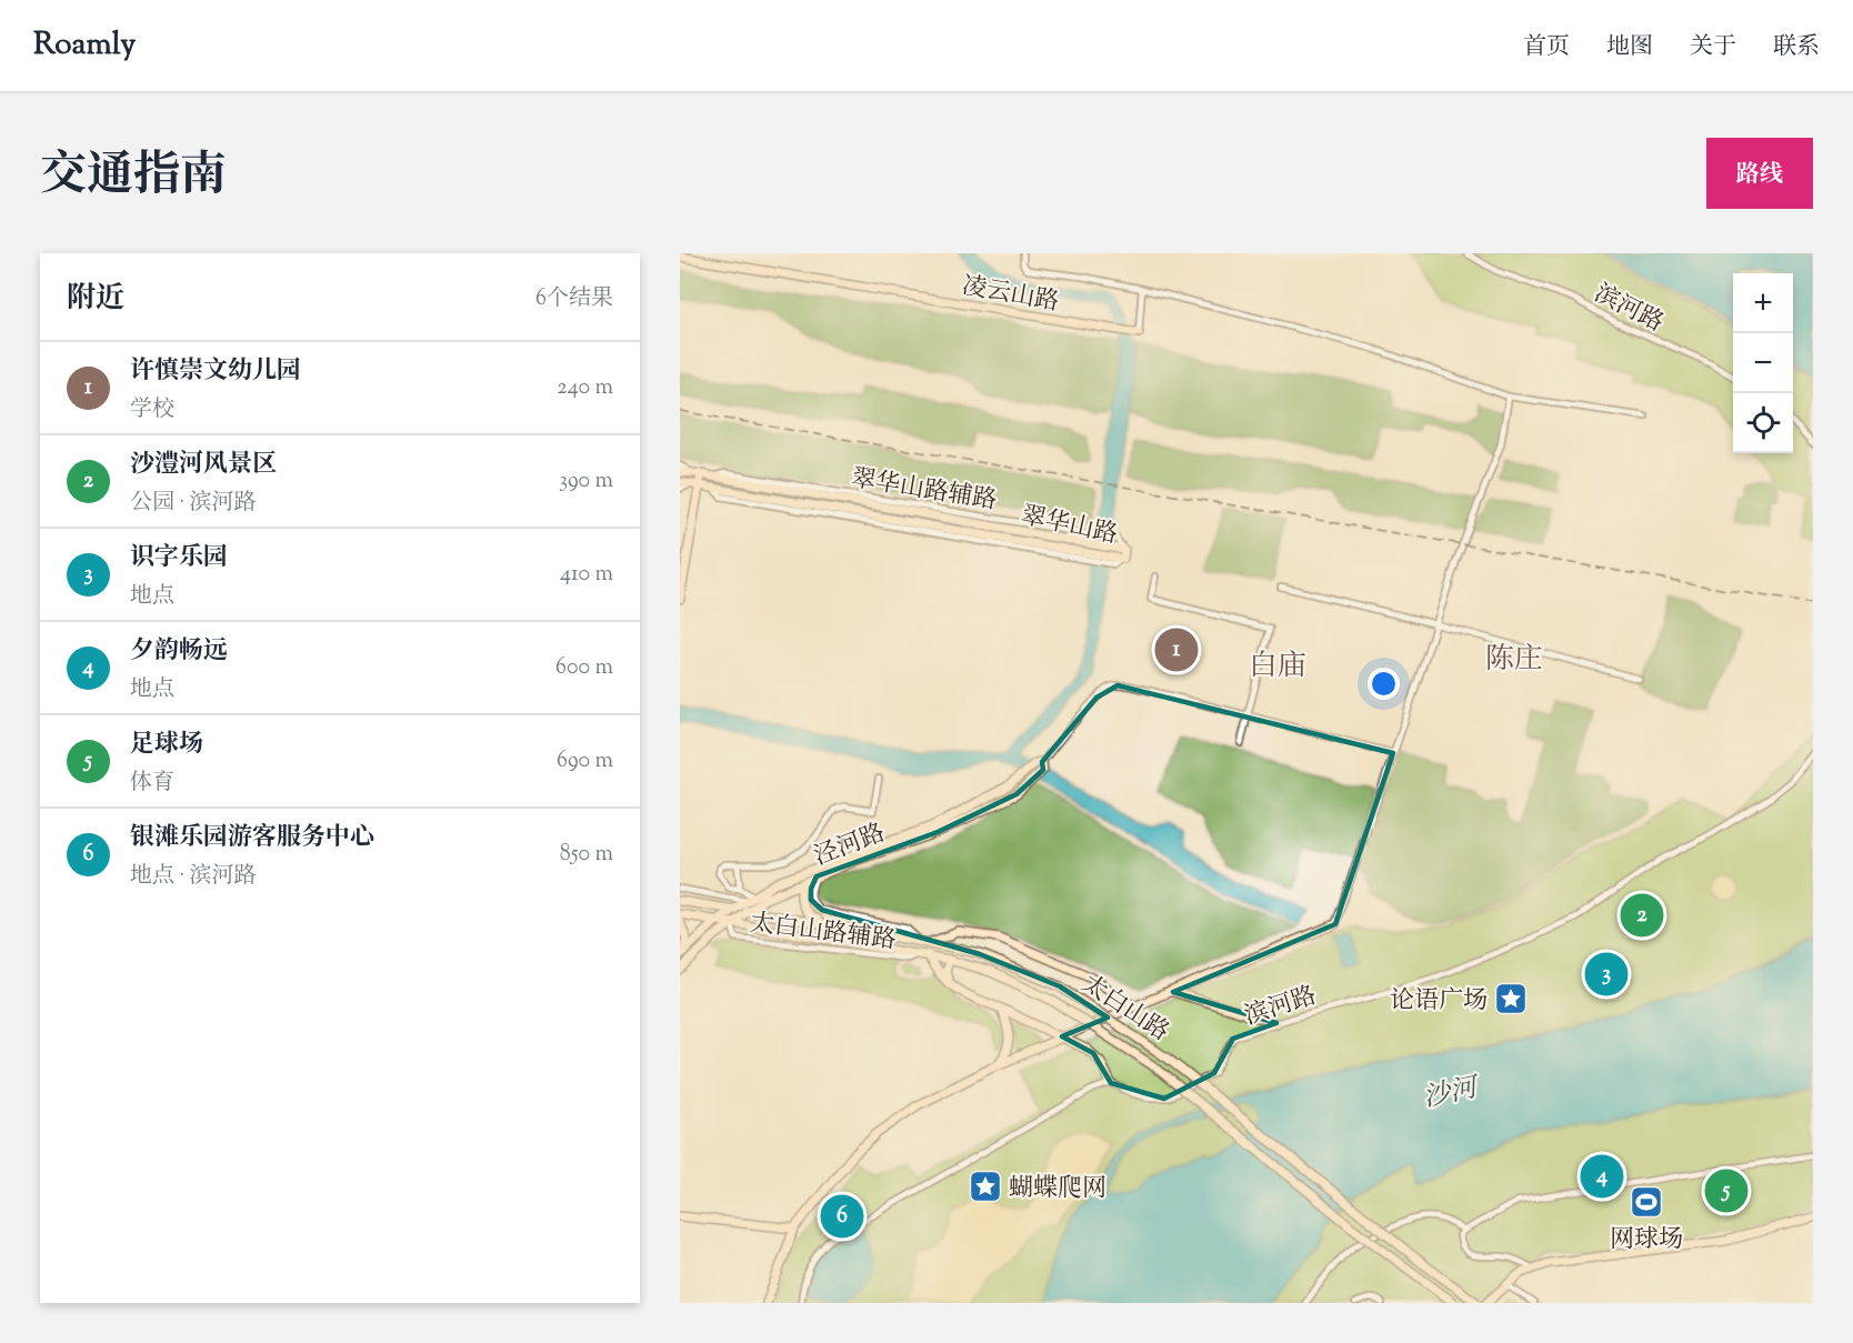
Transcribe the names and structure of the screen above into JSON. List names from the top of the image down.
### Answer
{
  "streets": {
    "street": [
      "凌云山路",
      "滨河路",
      "翠华山路辅路",
      "翠华山路",
      "泾河路",
      "太白山路辅路",
      "太白山路"
    ]
  },
  "crossings": [
    ["翠华山路辅路", "翠华山路"],
    ["泾河路", "太白山路辅路"],
    ["泾河路", "太白山路"],
    ["太白山路辅路", "太白山路"]
  ],
  "districts": ["陈庄", "白庙"],
  "water": ["沙河"],
  "places": {
    "place": ["论语广场", "蝴蝶爬网"],
    "sports": ["网球场"]
  },
  "page": {
    "header": "Roamly",
    "nav": [
      "首页",
      "地图",
      "关于",
      "联系"
    ],
    "title": "交通指南",
    "buttons": "路线",
    "heading": ["附近", "6个结果"],
    "map_buttons": ["+", "−"],
    "list": [
      {
        "mark": "1",
        "name": "许慎崇文幼儿园",
        "note": "学校",
        "value": "240 m"
      },
      {
        "mark": "2",
        "name": "沙澧河风景区",
        "note": "公园 · 滨河路",
        "value": "390 m"
      },
      {
        "mark": "3",
        "name": "识字乐园",
        "note": "地点",
        "value": "410 m"
      },
      {
        "mark": "4",
        "name": "夕韵畅远",
        "note": "地点",
        "value": "600 m"
      },
      {
        "mark": "5",
        "name": "足球场",
        "note": "体育",
        "value": "690 m"
      },
      {
        "mark": "6",
        "name": "银滩乐园游客服务中心",
        "note": "地点 · 滨河路",
        "value": "850 m"
      }
    ],
    "pins": [
      "1",
      "2",
      "3",
      "4",
      "5",
      "6"
    ]
  }
}
